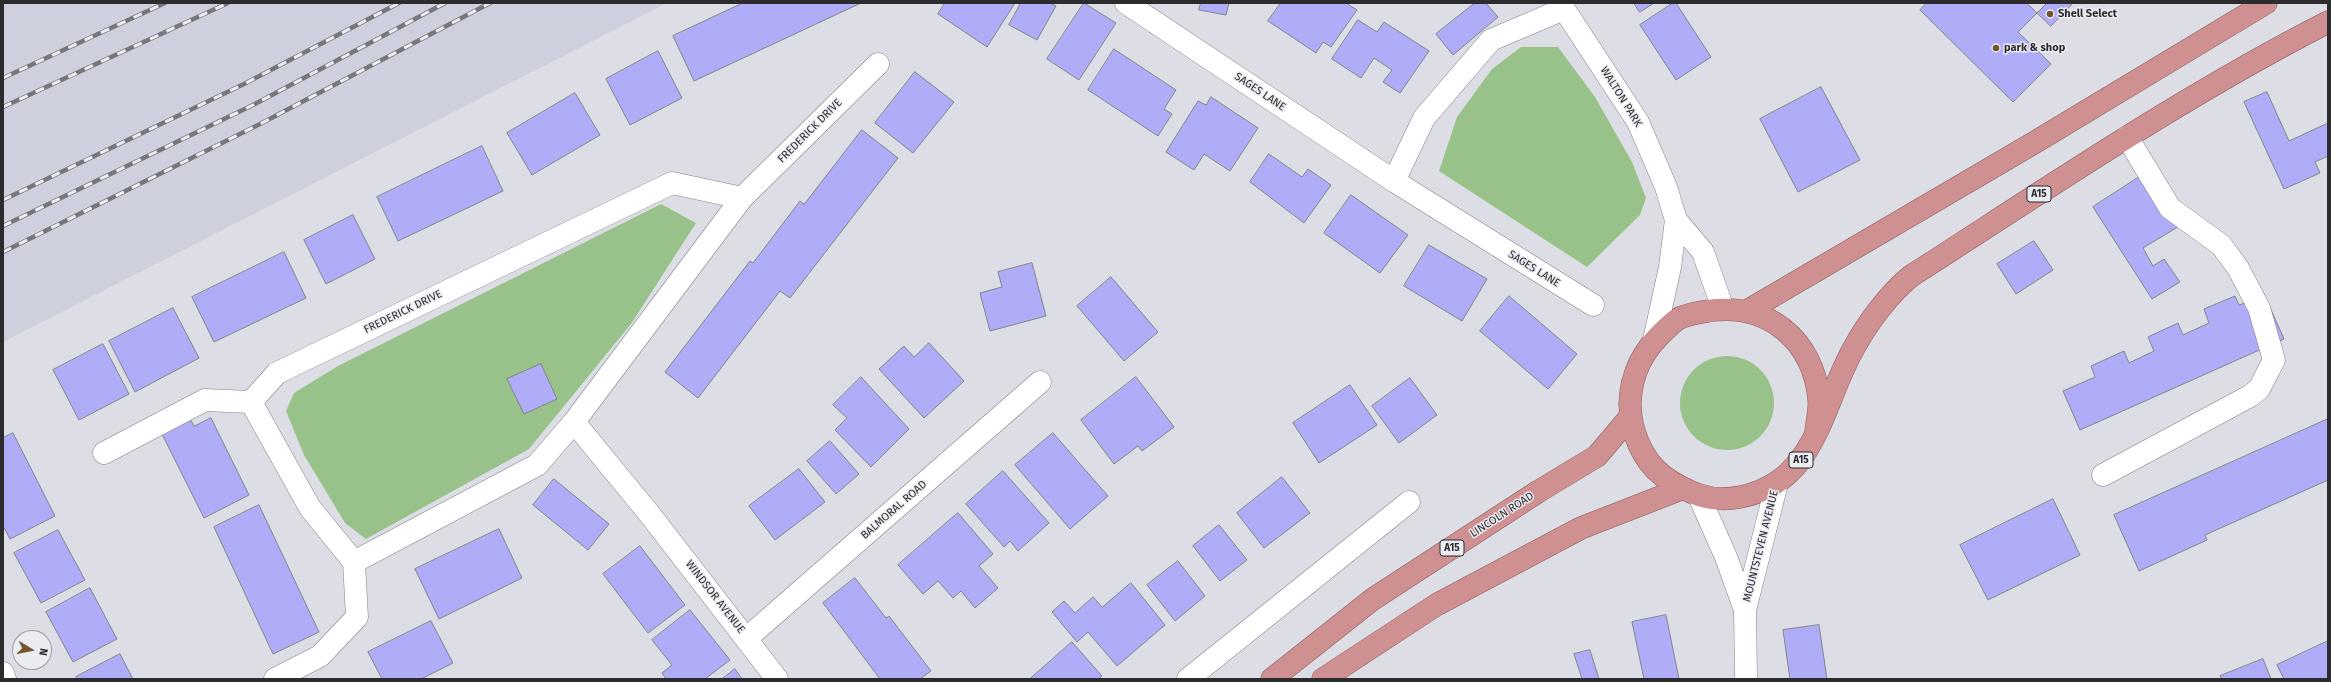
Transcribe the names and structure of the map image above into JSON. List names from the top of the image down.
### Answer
{
  "streets": {
    "highway": ["A15", "LINCOLN ROAD"],
    "street": [
      "SAGES LANE",
      "WALTON PARK",
      "FREDERICK DRIVE",
      "BALMORAL ROAD",
      "MOUNTSTEVEN AVENUE",
      "WINDSOR AVENUE"
    ]
  },
  "crossings": [
    ["WALTON PARK", "A15"],
    ["FREDERICK DRIVE", "WINDSOR AVENUE"],
    ["A15", "LINCOLN ROAD"],
    ["A15", "MOUNTSTEVEN AVENUE"],
    ["BALMORAL ROAD", "WINDSOR AVENUE"]
  ],
  "places": ["Shell Select", "park & shop"],
  "north": "right"
}
